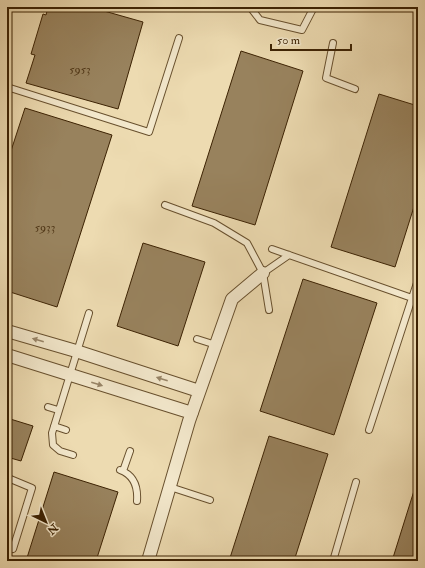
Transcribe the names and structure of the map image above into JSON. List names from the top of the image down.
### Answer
{
  "house_numbers": ["5953", "5933"],
  "scale_bar": "50 m",
  "north": "bottom right"
}
